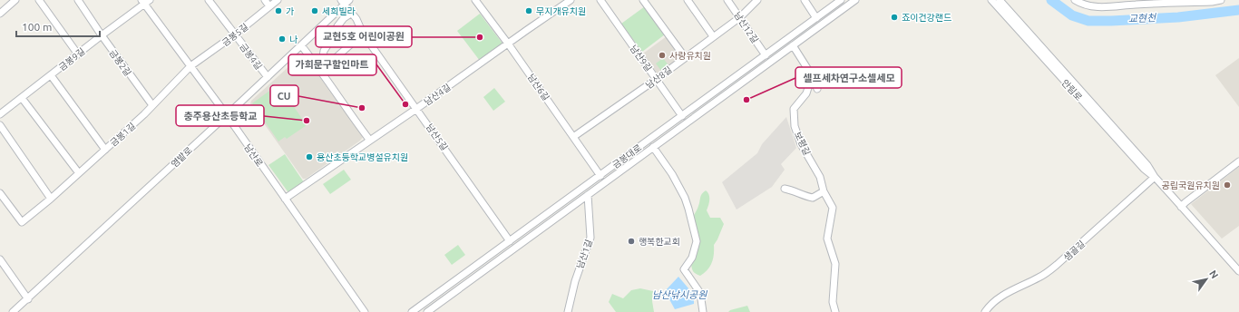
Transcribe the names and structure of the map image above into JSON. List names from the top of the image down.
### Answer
{
  "streets": {
    "street": [
      "남산12길",
      "금봉5길",
      "금봉4길",
      "남산9길",
      "금봉9길",
      "금봉2길",
      "남산8길",
      "남산6길",
      "안림로",
      "남산4길",
      "금봉1길",
      "남산5길",
      "보평길",
      "남산로",
      "금봉대로",
      "염밭로",
      "샘골길",
      "남산1길"
    ]
  },
  "crossings": [
    ["남산12길", "남산8길"],
    ["남산12길", "금봉대로"],
    ["금봉5길", "금봉4길"],
    ["금봉5길", "금봉1길"],
    ["금봉5길", "남산로"],
    ["금봉4길", "염밭로"],
    ["남산9길", "남산8길"],
    ["남산9길", "금봉대로"],
    ["금봉9길", "금봉2길"],
    ["금봉9길", "남산로"],
    ["금봉2길", "금봉1길"],
    ["남산8길", "남산6길"],
    ["남산6길", "남산4길"],
    ["남산6길", "금봉대로"],
    ["안림로", "샘골길"],
    ["남산4길", "남산5길"],
    ["남산4길", "남산로"],
    ["금봉1길", "남산로"],
    ["남산5길", "금봉대로"],
    ["남산5길", "염밭로"],
    ["남산로", "염밭로"],
    ["금봉대로", "남산1길"]
  ],
  "water": ["교현천", "남산낚시공원"],
  "places": [
    "가",
    "세희빌라",
    "무지개유치원",
    "죠이건강랜드",
    "교현5호 어린이공원",
    "나",
    "사랑유치원",
    "셀프세차연구소셀세모",
    "가희문구할인마트",
    "CU",
    "충주용산초등학교",
    "용산초등학교병설유치원",
    "공립국원유치원",
    "행복한교회"
  ],
  "scale_bar": "100 m",
  "north": "top right"
}
